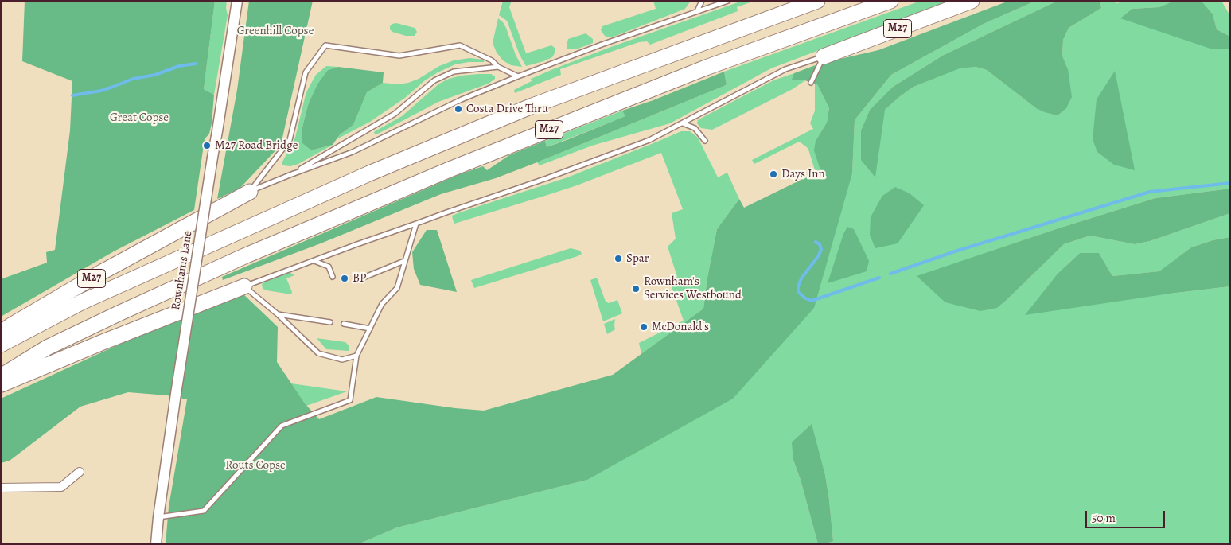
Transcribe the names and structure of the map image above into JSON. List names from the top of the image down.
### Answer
{
  "streets": {
    "highway": ["M27"],
    "street": ["Rownhams Lane"]
  },
  "parks": ["Greenhill Copse", "Great Copse", "Routs Copse"],
  "places": [
    "Costa Drive Thru",
    "M27 Road Bridge",
    "Days Inn",
    "Spar",
    "BP",
    "Rownham's Services Westbound",
    "McDonald's"
  ],
  "scale_bar": "50 m"
}
